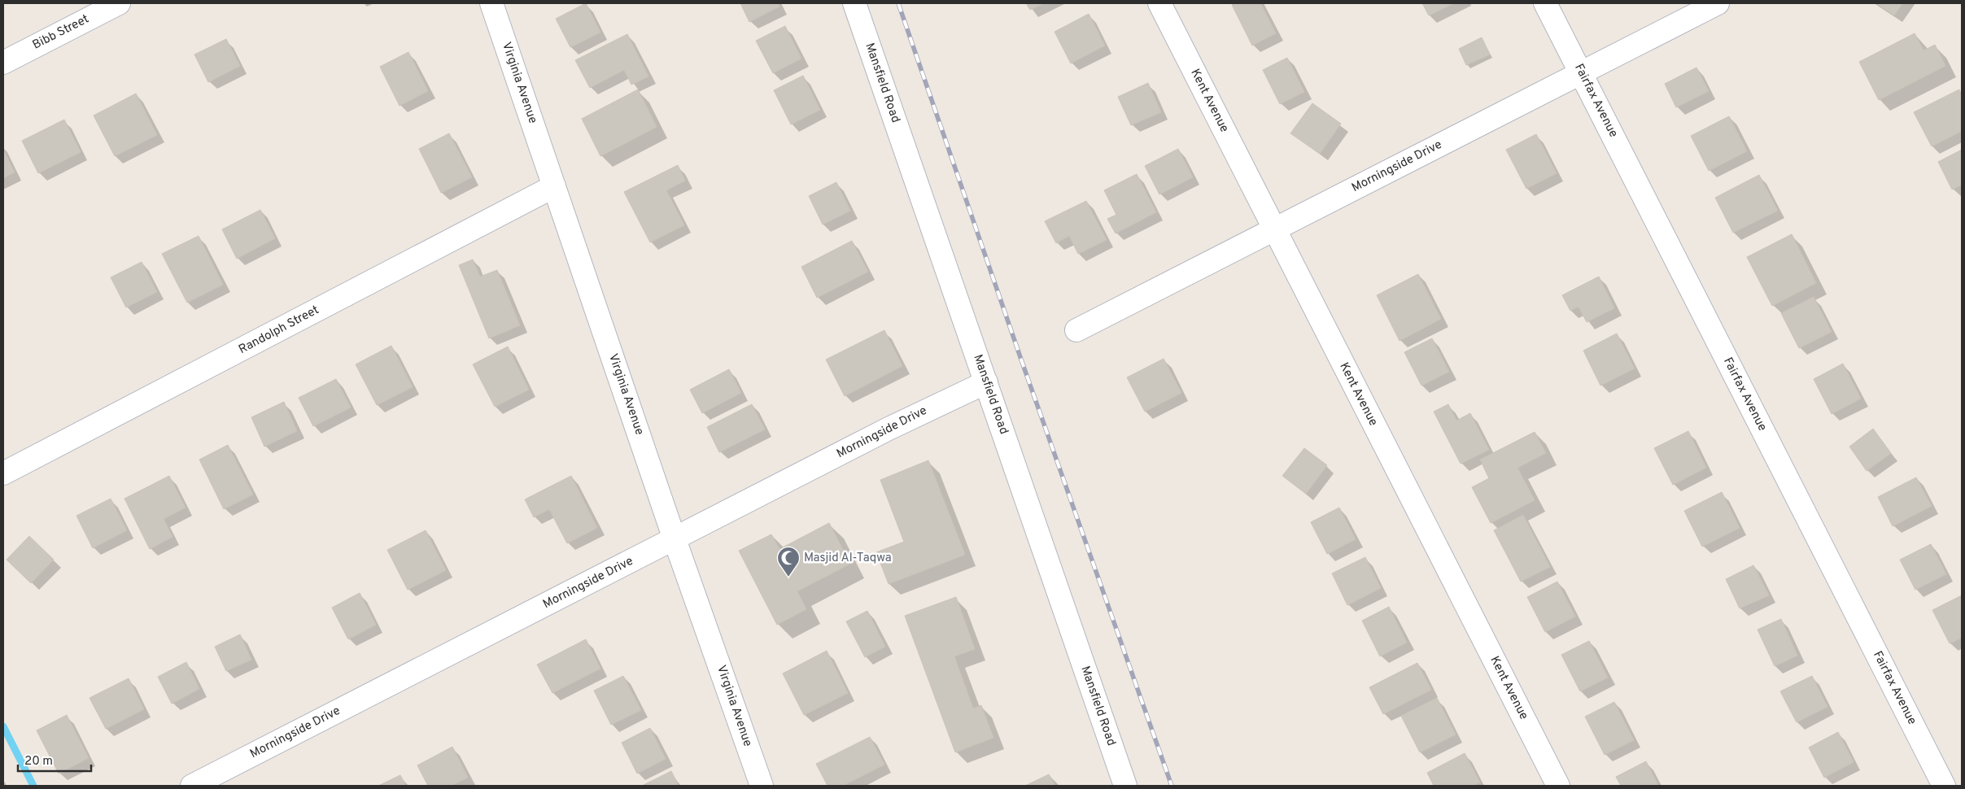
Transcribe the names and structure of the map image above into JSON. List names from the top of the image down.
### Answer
{
  "streets": {
    "street": [
      "Bibb Street",
      "Virginia Avenue",
      "Mansfield Road",
      "Kent Avenue",
      "Fairfax Avenue",
      "Morningside Drive",
      "Randolph Street"
    ]
  },
  "crossings": [
    ["Virginia Avenue", "Morningside Drive"],
    ["Virginia Avenue", "Randolph Street"],
    ["Mansfield Road", "Morningside Drive"],
    ["Kent Avenue", "Morningside Drive"],
    ["Fairfax Avenue", "Morningside Drive"]
  ],
  "places": {
    "mosque": ["Masjid Al-Taqwa"]
  },
  "scale_bar": "20 m"
}
